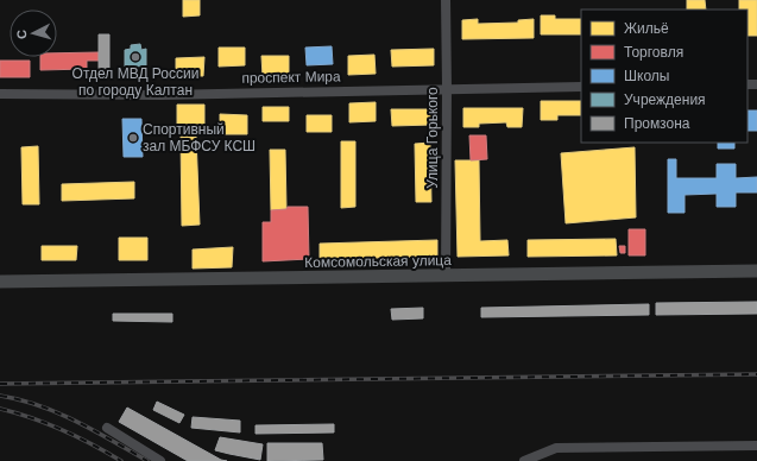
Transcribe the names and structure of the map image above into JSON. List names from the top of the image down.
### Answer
{
  "streets": {
    "street": ["проспект Мира", "Улица Горького", "Комсомольская улица"]
  },
  "crossings": [
    ["проспект Мира", "Улица Горького"],
    ["Улица Горького", "Комсомольская улица"]
  ],
  "places": ["Отдел МВД России по городу Калтан", "Спортивный зал МБФСУ КСШ"],
  "legend": [
    "Жильё",
    "Торговля",
    "Школы",
    "Учреждения",
    "Промзона"
  ],
  "north": "left"
}
